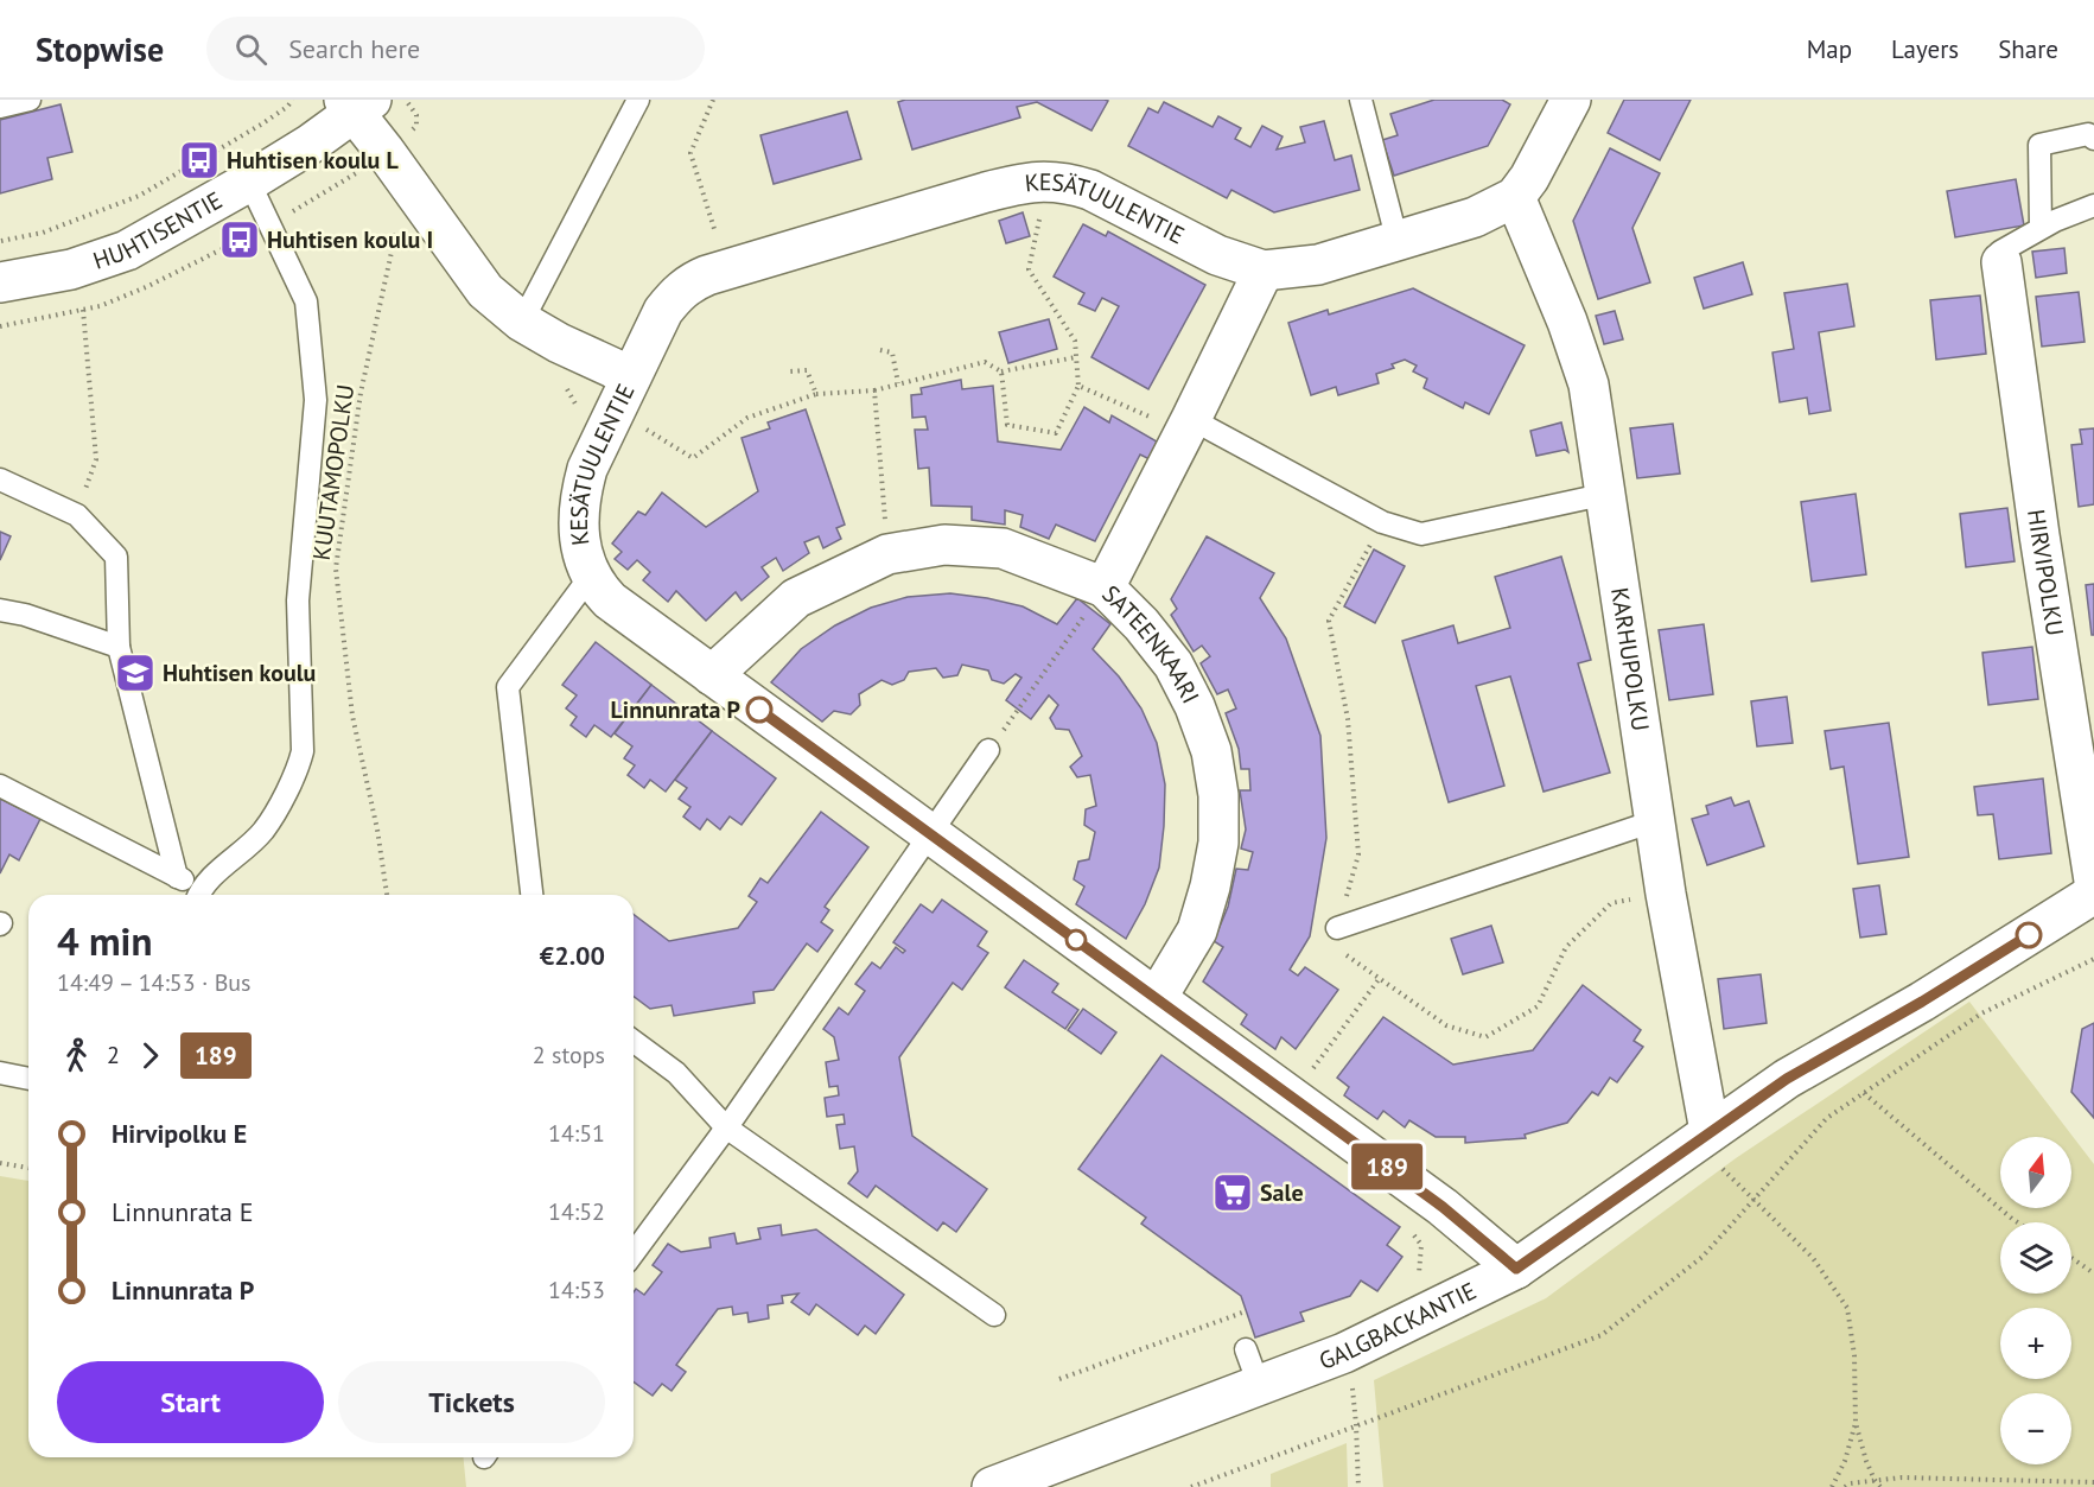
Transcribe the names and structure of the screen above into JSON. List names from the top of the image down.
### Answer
{
  "streets": {
    "street": [
      "KESÄTUULENTIE",
      "HUHTISENTIE",
      "HIRVIPOLKU",
      "SATEENKAARI",
      "KARHUPOLKU",
      "GALGBACKANTIE"
    ],
    "path": ["KUUTAMOPOLKU"]
  },
  "crossings": [
    ["KESÄTUULENTIE", "SATEENKAARI"],
    ["KESÄTUULENTIE", "KARHUPOLKU"],
    ["KESÄTUULENTIE", "GALGBACKANTIE"],
    ["KARHUPOLKU", "GALGBACKANTIE"]
  ],
  "places": {
    "bus stop": ["Huhtisen koulu L", "Huhtisen koulu I"],
    "school or university": ["Huhtisen koulu"],
    "other": ["Linnunrata P"],
    "supermarket": ["Sale"]
  },
  "lines": ["bus line 189"],
  "north": "top",
  "page": {
    "header": "Stopwise",
    "search": "Search here",
    "nav": ["Map", "Layers", "Share"],
    "on_map": "189",
    "heading": ["4 min", "14:49 – 14:53 · Bus", "€2.00"],
    "legs": ["2", "189", "2 stops"],
    "list": [
      {
        "name": "Hirvipolku E",
        "value": "14:51"
      },
      {
        "name": "Linnunrata E",
        "value": "14:52"
      },
      {
        "name": "Linnunrata P",
        "value": "14:53"
      }
    ],
    "map_buttons": ["+", "−"],
    "buttons": ["Start", "Tickets"]
  }
}
